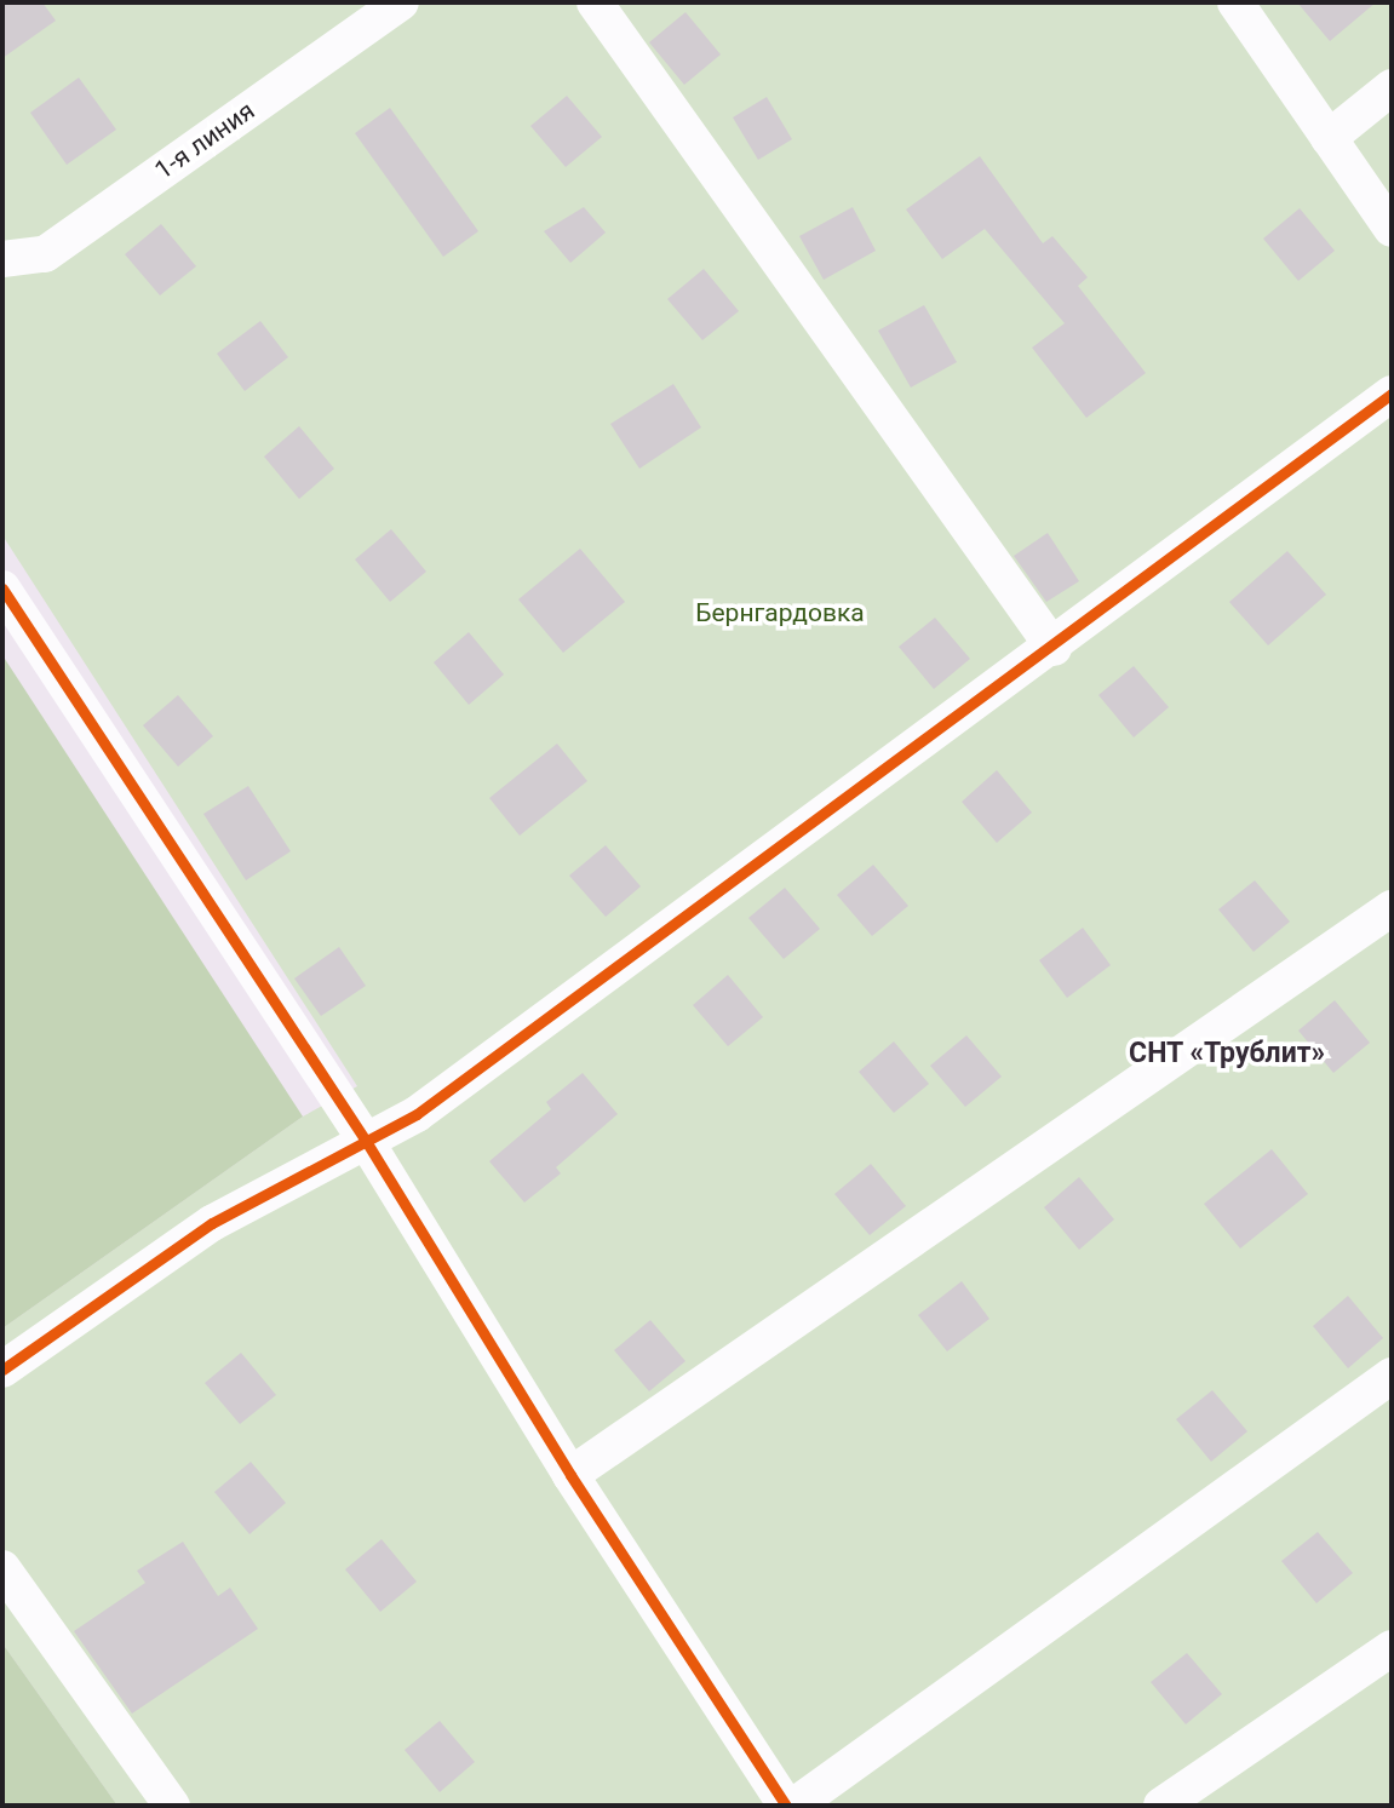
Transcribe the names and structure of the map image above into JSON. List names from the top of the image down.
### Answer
{
  "streets": {
    "street": ["1-я линия"]
  },
  "districts": ["СНТ «Трублит»"],
  "parks": ["Бернгардовка"]
}
